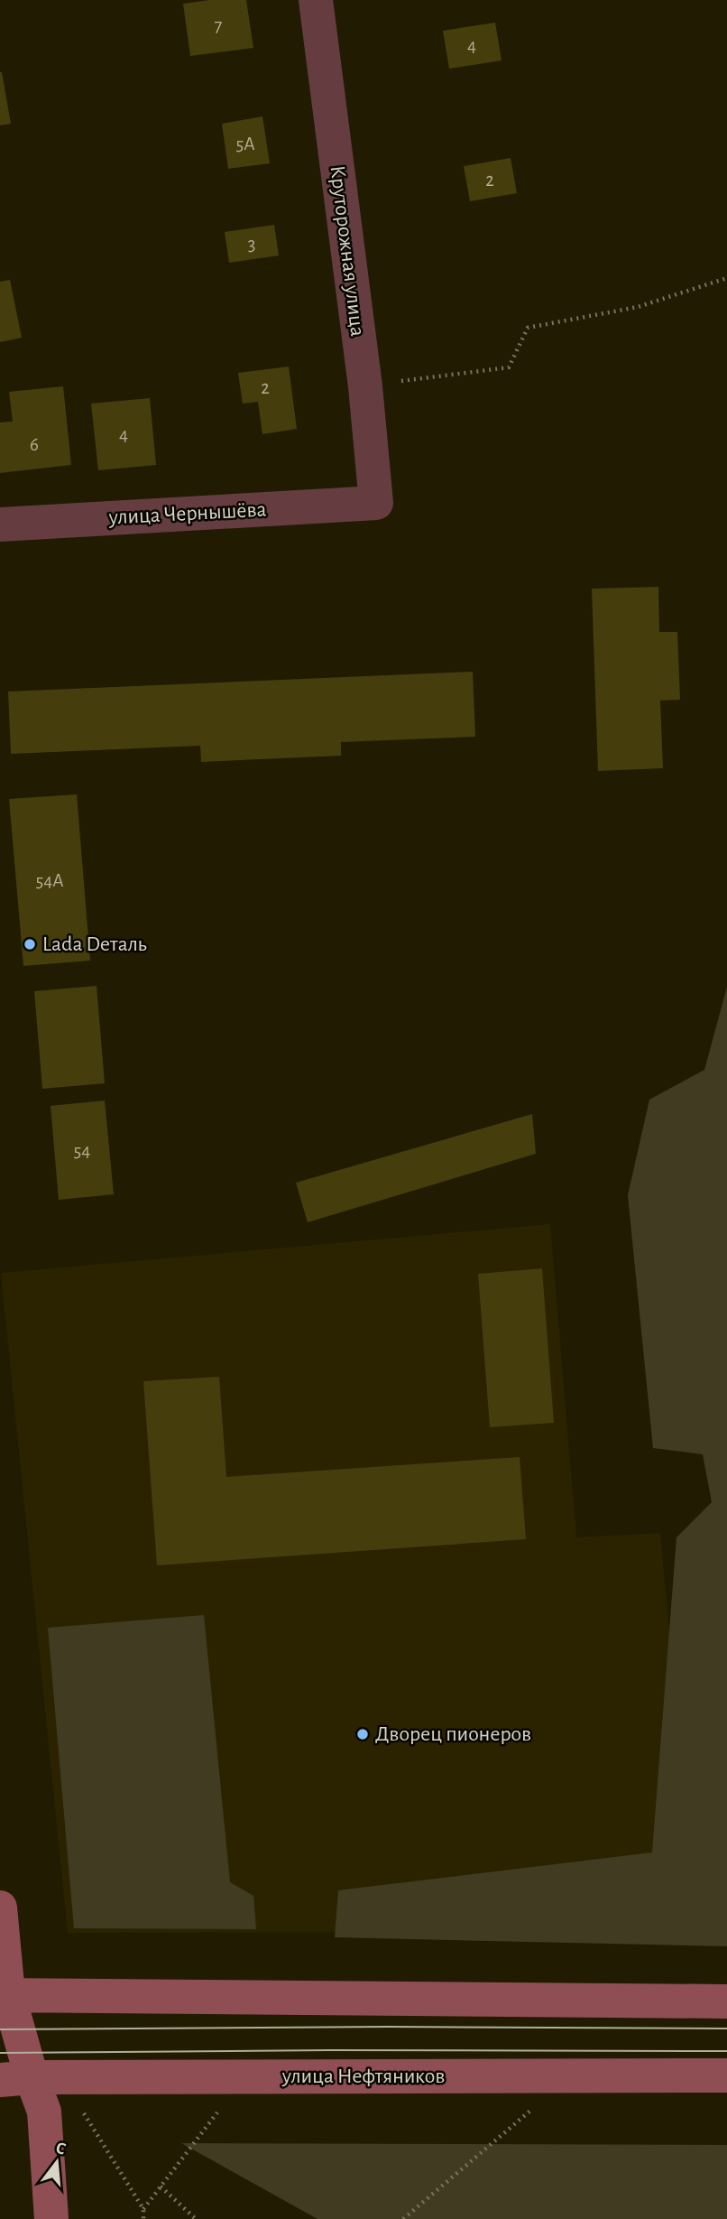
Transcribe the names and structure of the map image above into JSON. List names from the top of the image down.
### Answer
{
  "streets": {
    "main road": ["улица Нефтяников"],
    "street": ["Круторожная улица", "улица Чернышёва"]
  },
  "crossings": [
    ["Круторожная улица", "улица Чернышёва"]
  ],
  "places": ["Lada Dеталь", "Дворец пионеров"],
  "house_numbers": [
    "7",
    "4",
    "5А",
    "2",
    "3",
    "2",
    "4",
    "6",
    "54А",
    "54"
  ],
  "north": "top"
}
